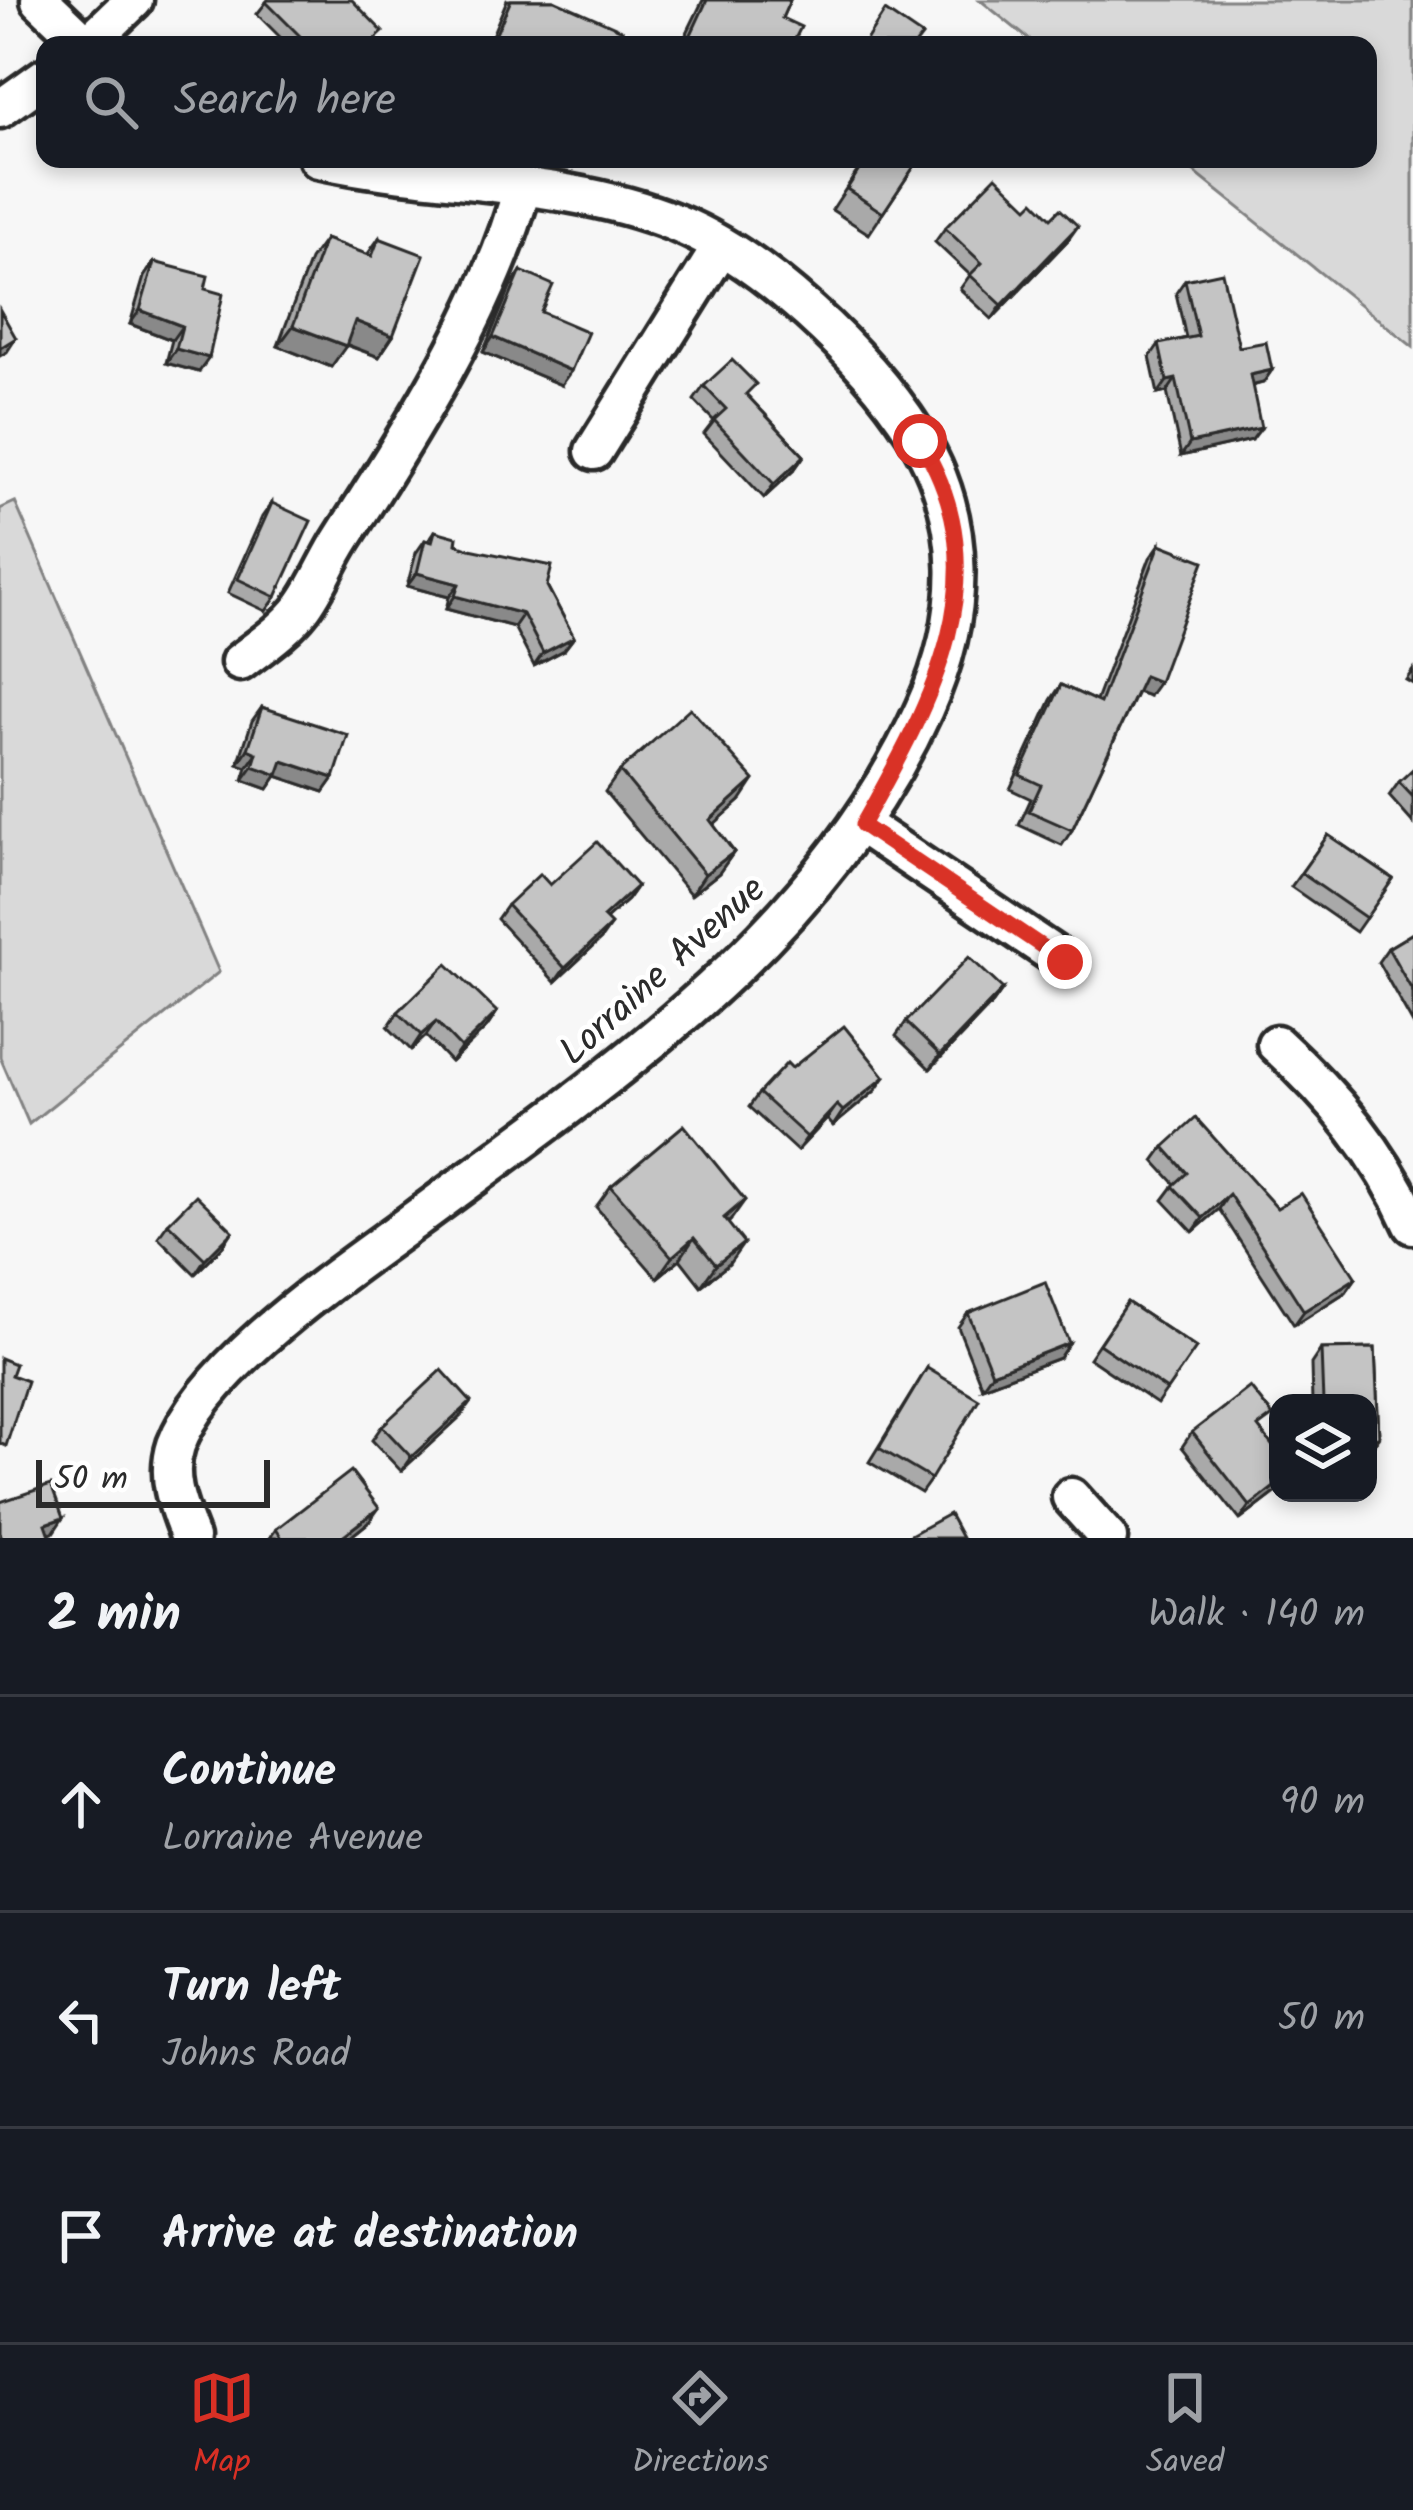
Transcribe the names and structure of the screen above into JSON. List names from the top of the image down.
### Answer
{
  "streets": {
    "street": ["Lorraine Avenue"]
  },
  "scale_bar": "50 m",
  "page": {
    "search": "Search here",
    "scale": "50 m",
    "heading": ["2 min", "Walk · 140 m"],
    "list": [
      ["Continue", "Lorraine Avenue", "90 m"],
      ["Turn left", "Johns Road", "50 m"],
      "Arrive at destination"
    ],
    "nav": ["Map", "Directions", "Saved"]
  }
}
